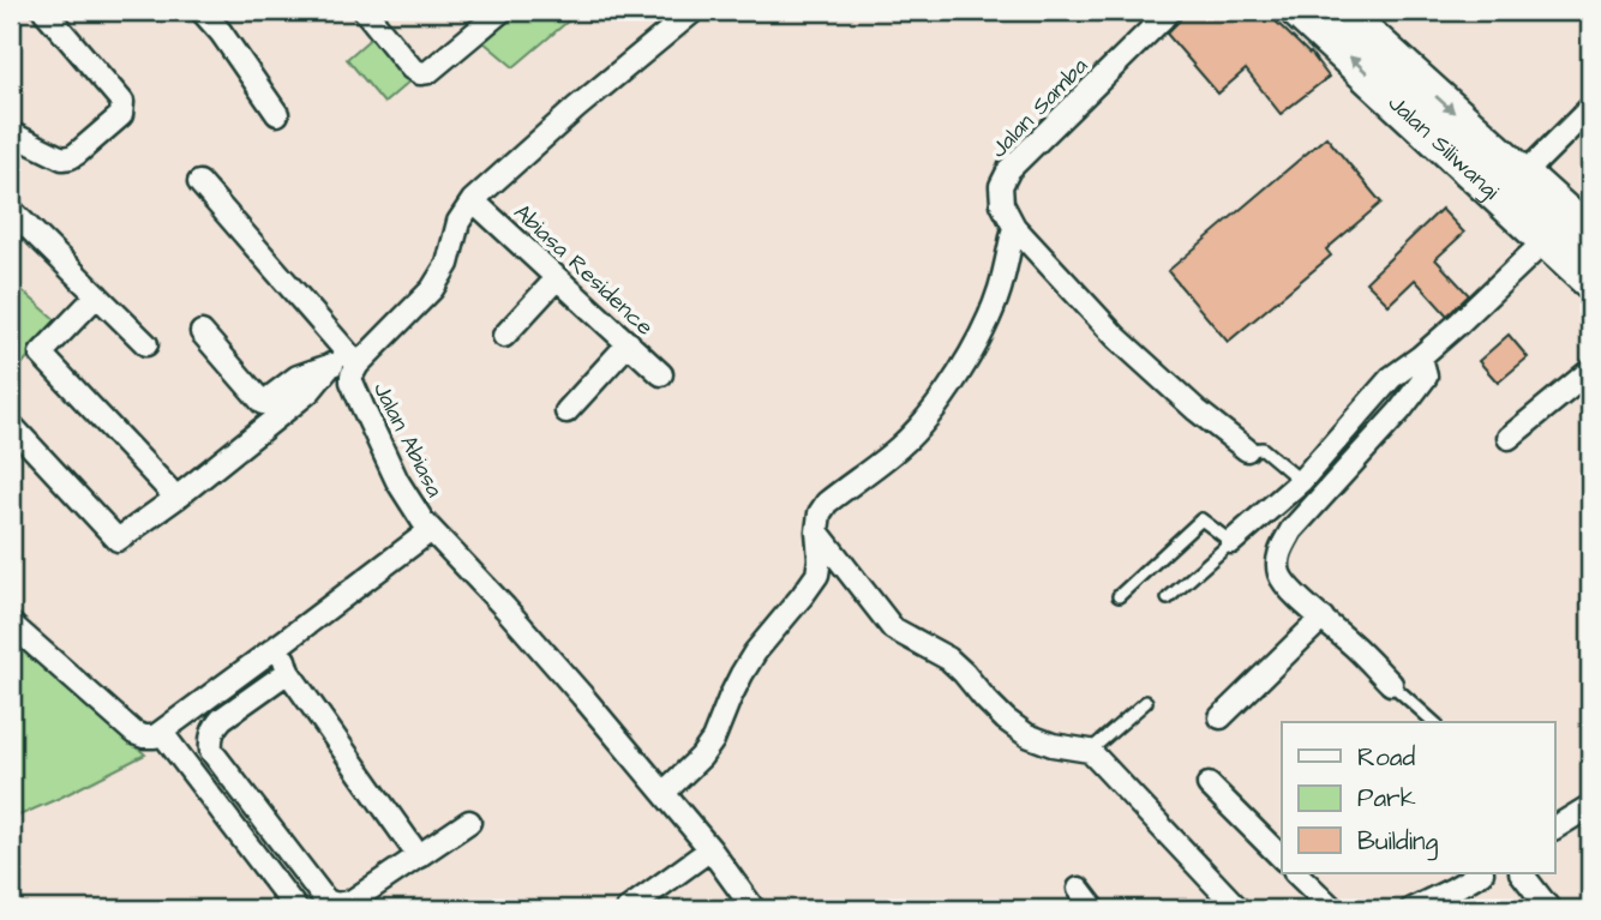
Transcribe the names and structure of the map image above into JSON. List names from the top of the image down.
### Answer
{
  "streets": {
    "main road": ["Jalan Siliwangi"],
    "street": ["Jalan Samba", "Abiasa Residence", "Jalan Abiasa"]
  },
  "crossings": [
    ["Abiasa Residence", "Jalan Abiasa"]
  ],
  "legend": ["Road", "Park", "Building"]
}
